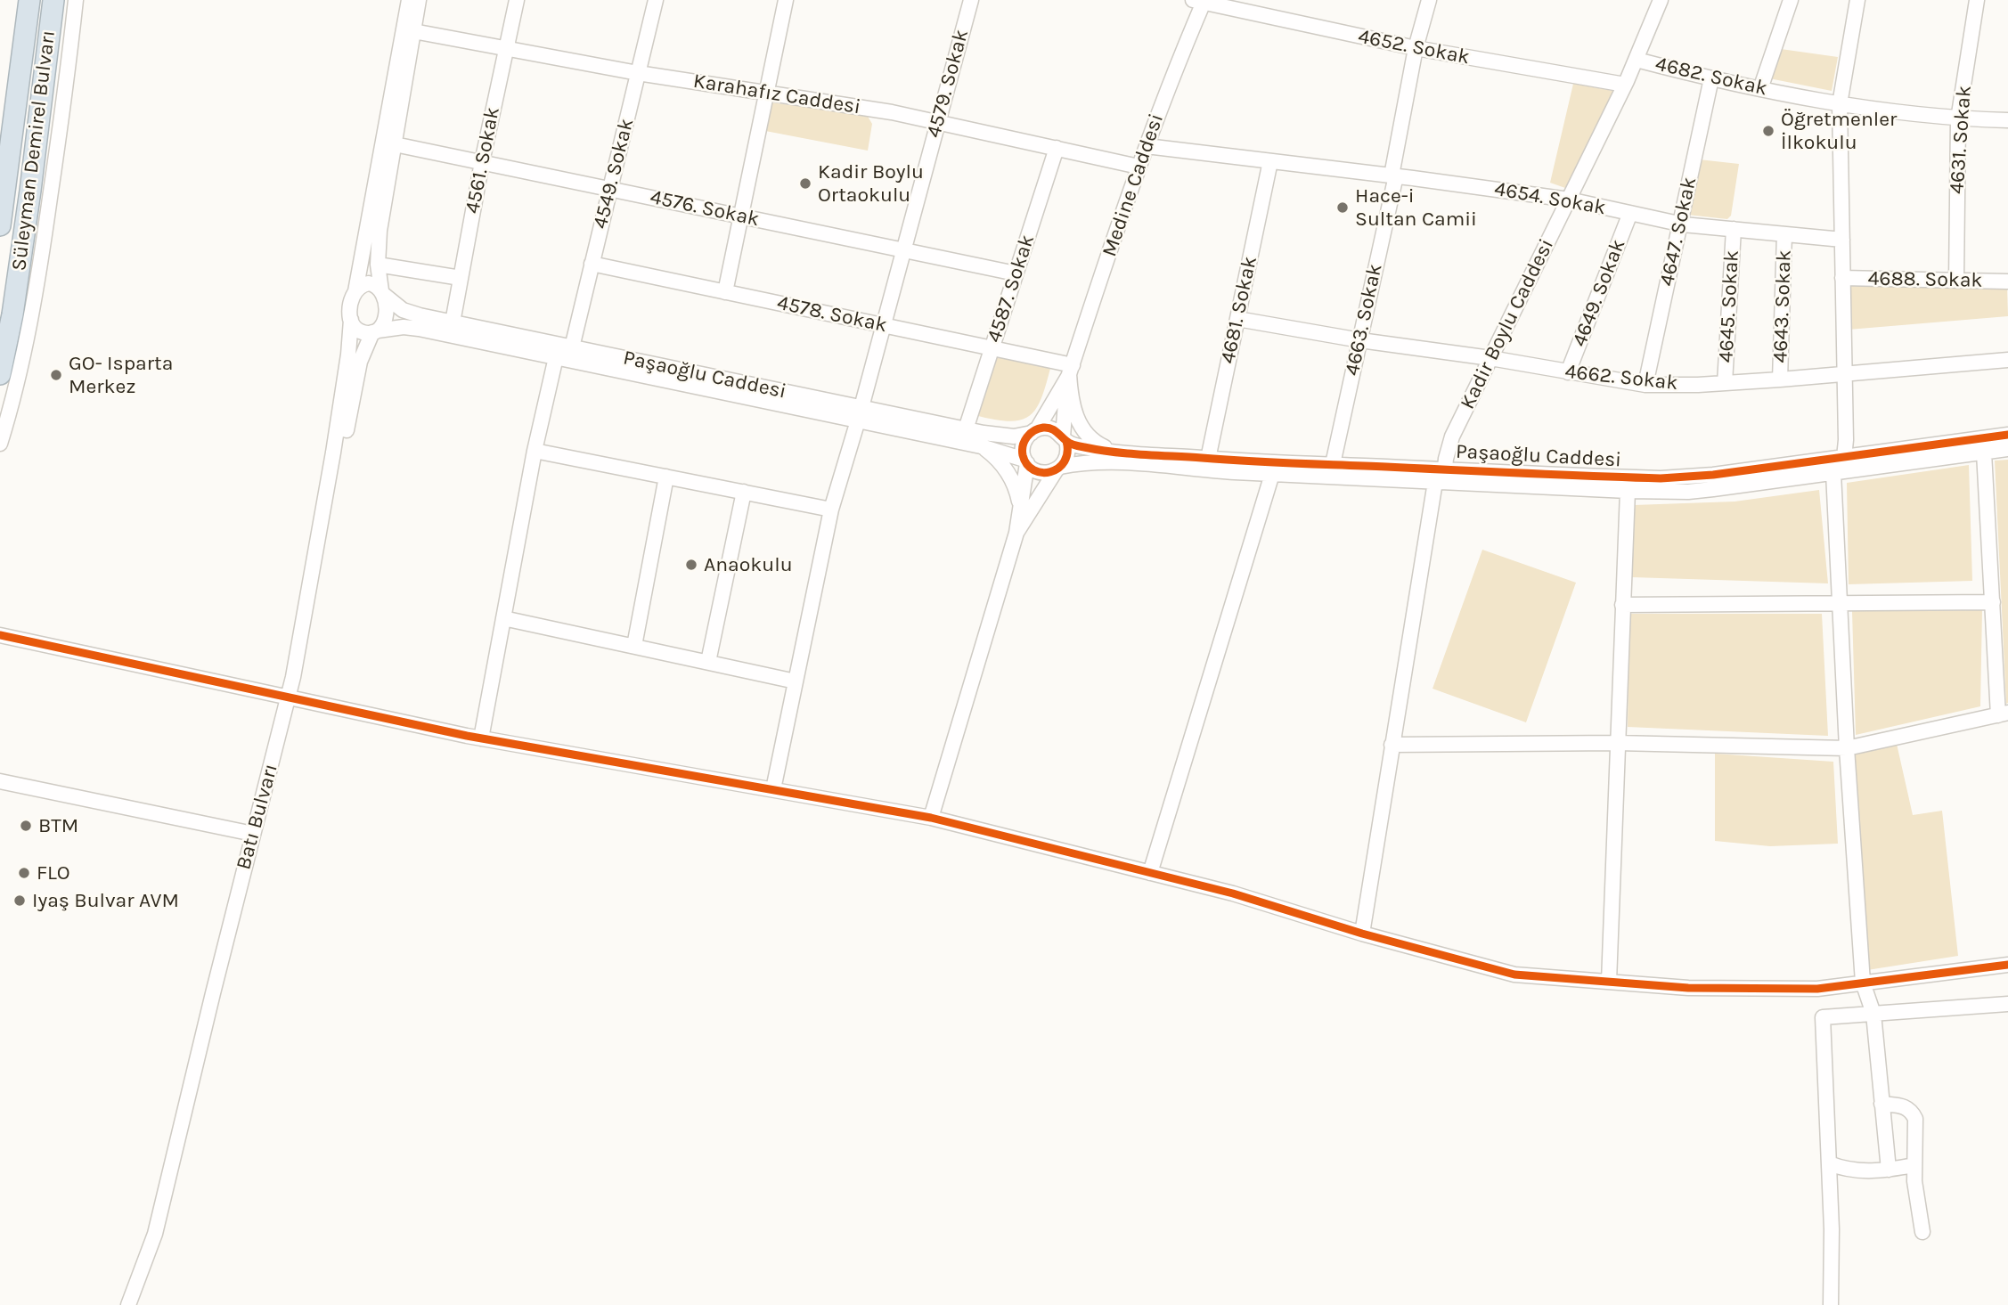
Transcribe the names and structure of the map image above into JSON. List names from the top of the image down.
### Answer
{
  "streets": {
    "highway": ["Süleyman Demirel Bulvarı"],
    "street": [
      "4652. Sokak",
      "4682. Sokak",
      "4579. Sokak",
      "Karahafız Caddesi",
      "4631. Sokak",
      "4561. Sokak",
      "4549. Sokak",
      "Medine Caddesi",
      "4654. Sokak",
      "4576. Sokak",
      "4647. Sokak",
      "4688. Sokak",
      "4587. Sokak",
      "4649. Sokak",
      "4645. Sokak",
      "4643. Sokak",
      "4681. Sokak",
      "4578. Sokak",
      "4663. Sokak",
      "Kadir Boylu Caddesi",
      "Paşaoğlu Caddesi",
      "4662. Sokak",
      "Batı Bulvarı"
    ]
  },
  "crossings": [
    ["4652. Sokak", "Medine Caddesi"],
    ["4652. Sokak", "4663. Sokak"],
    ["4652. Sokak", "Kadir Boylu Caddesi"],
    ["4682. Sokak", "4631. Sokak"],
    ["4682. Sokak", "4647. Sokak"],
    ["4682. Sokak", "Kadir Boylu Caddesi"],
    ["4579. Sokak", "Karahafız Caddesi"],
    ["4579. Sokak", "4576. Sokak"],
    ["4579. Sokak", "4578. Sokak"],
    ["4579. Sokak", "Paşaoğlu Caddesi"],
    ["Karahafız Caddesi", "4561. Sokak"],
    ["Karahafız Caddesi", "4549. Sokak"],
    ["Karahafız Caddesi", "Medine Caddesi"],
    ["Karahafız Caddesi", "4587. Sokak"],
    ["4631. Sokak", "4688. Sokak"],
    ["4561. Sokak", "4576. Sokak"],
    ["4561. Sokak", "Paşaoğlu Caddesi"],
    ["4549. Sokak", "4576. Sokak"],
    ["4549. Sokak", "4578. Sokak"],
    ["4549. Sokak", "Paşaoğlu Caddesi"],
    ["Medine Caddesi", "4654. Sokak"],
    ["Medine Caddesi", "4578. Sokak"],
    ["Medine Caddesi", "Paşaoğlu Caddesi"],
    ["4654. Sokak", "4647. Sokak"],
    ["4654. Sokak", "4649. Sokak"],
    ["4654. Sokak", "4645. Sokak"],
    ["4654. Sokak", "4643. Sokak"],
    ["4654. Sokak", "4681. Sokak"],
    ["4654. Sokak", "4663. Sokak"],
    ["4654. Sokak", "Kadir Boylu Caddesi"],
    ["4576. Sokak", "4587. Sokak"],
    ["4647. Sokak", "4662. Sokak"],
    ["4587. Sokak", "4578. Sokak"],
    ["4587. Sokak", "Paşaoğlu Caddesi"],
    ["4649. Sokak", "4662. Sokak"],
    ["4645. Sokak", "4662. Sokak"],
    ["4643. Sokak", "4662. Sokak"],
    ["4681. Sokak", "Paşaoğlu Caddesi"],
    ["4681. Sokak", "4662. Sokak"],
    ["4663. Sokak", "Paşaoğlu Caddesi"],
    ["4663. Sokak", "4662. Sokak"],
    ["Kadir Boylu Caddesi", "Paşaoğlu Caddesi"],
    ["Kadir Boylu Caddesi", "4662. Sokak"],
    ["Paşaoğlu Caddesi", "Batı Bulvarı"]
  ],
  "places": [
    "Öğretmenler İlkokulu",
    "Kadir Boylu Ortaokulu",
    "Hace-i Sultan Camii",
    "GO- Isparta Merkez",
    "Anaokulu",
    "BTM",
    "FLO",
    "Iyaş Bulvar AVM"
  ]
}
